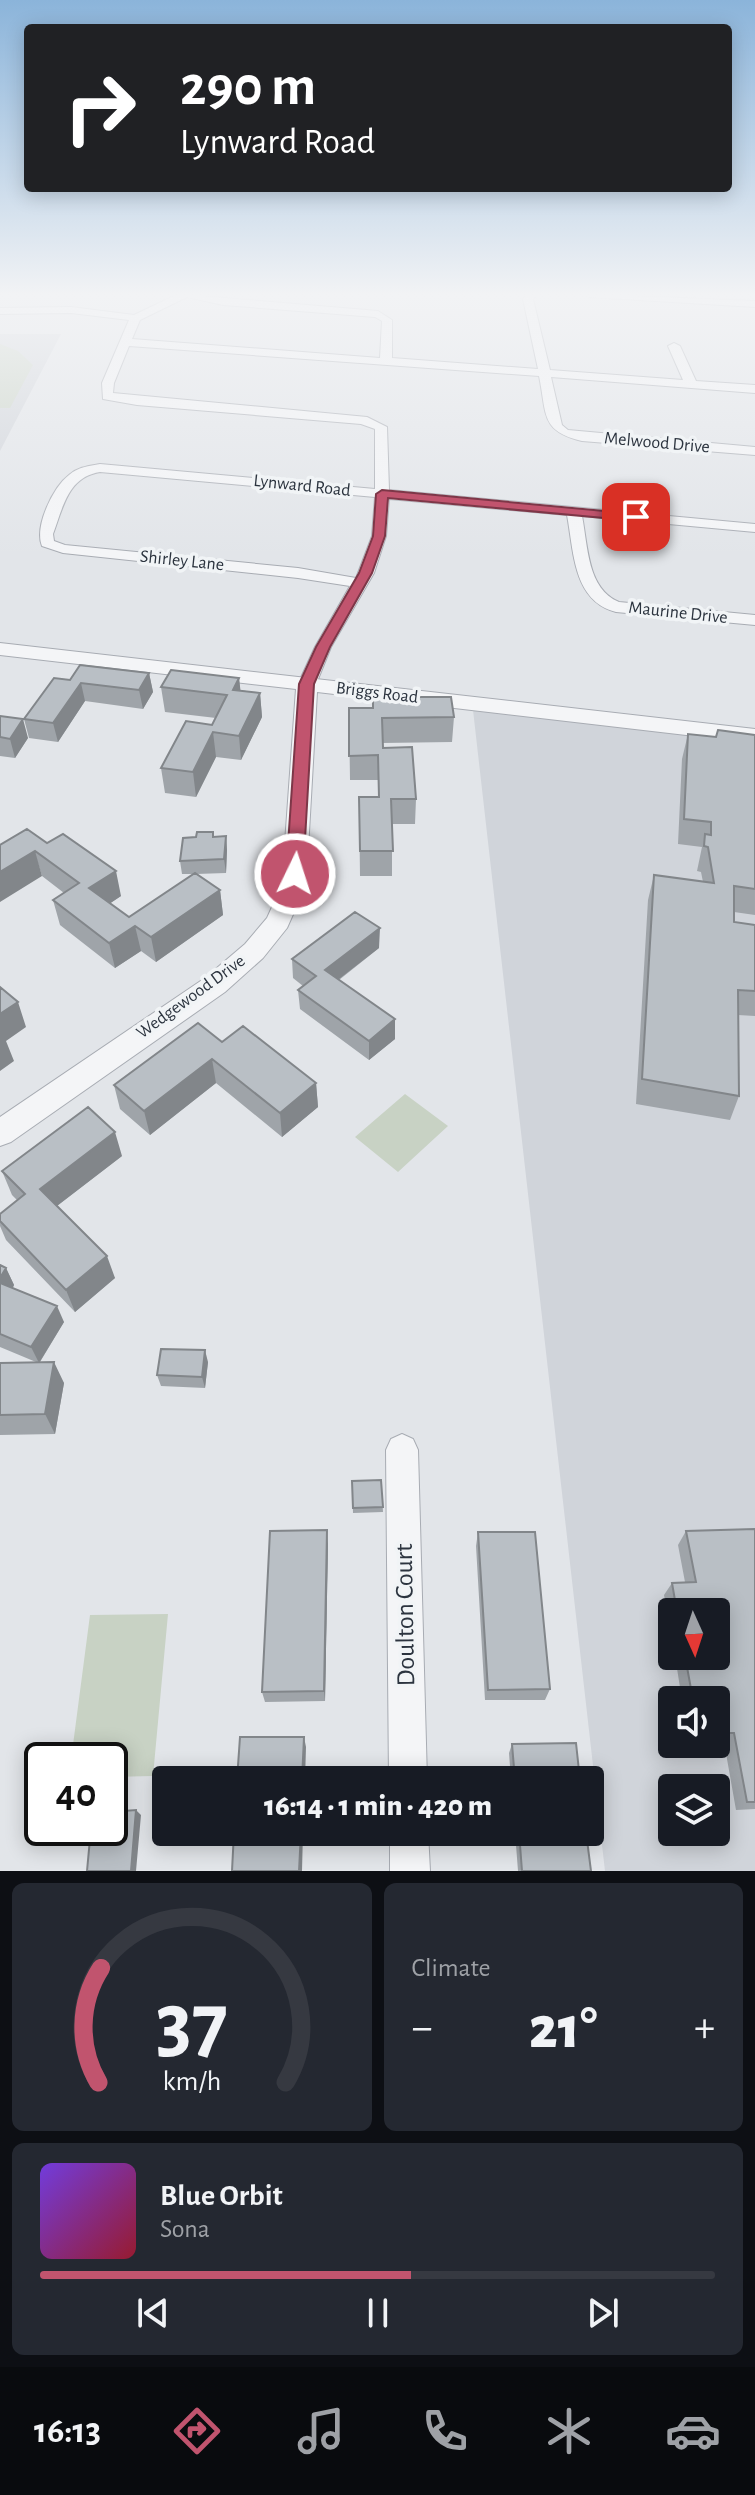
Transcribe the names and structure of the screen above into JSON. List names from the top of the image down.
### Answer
{
  "streets": {
    "street": [
      "Melwood Drive",
      "Lynward Road",
      "Shirley Lane",
      "Maurine Drive",
      "Briggs Road",
      "Wedgewood Drive",
      "Doulton Court"
    ]
  },
  "crossings": [
    ["Lynward Road", "Shirley Lane"],
    ["Lynward Road", "Maurine Drive"],
    ["Lynward Road", "Wedgewood Drive"],
    ["Shirley Lane", "Wedgewood Drive"],
    ["Briggs Road", "Wedgewood Drive"]
  ],
  "north": "bottom",
  "page": {
    "turn": ["290 m", "Lynward Road"],
    "limit": "40",
    "trip": "16:14 · 1 min · 420 m",
    "tile": "Climate",
    "heat": ["−", "21°", "+"],
    "song": ["Blue Orbit", "Sona"],
    "tabs": "16:13",
    "gauge": ["37", "km/h"]
  }
}
